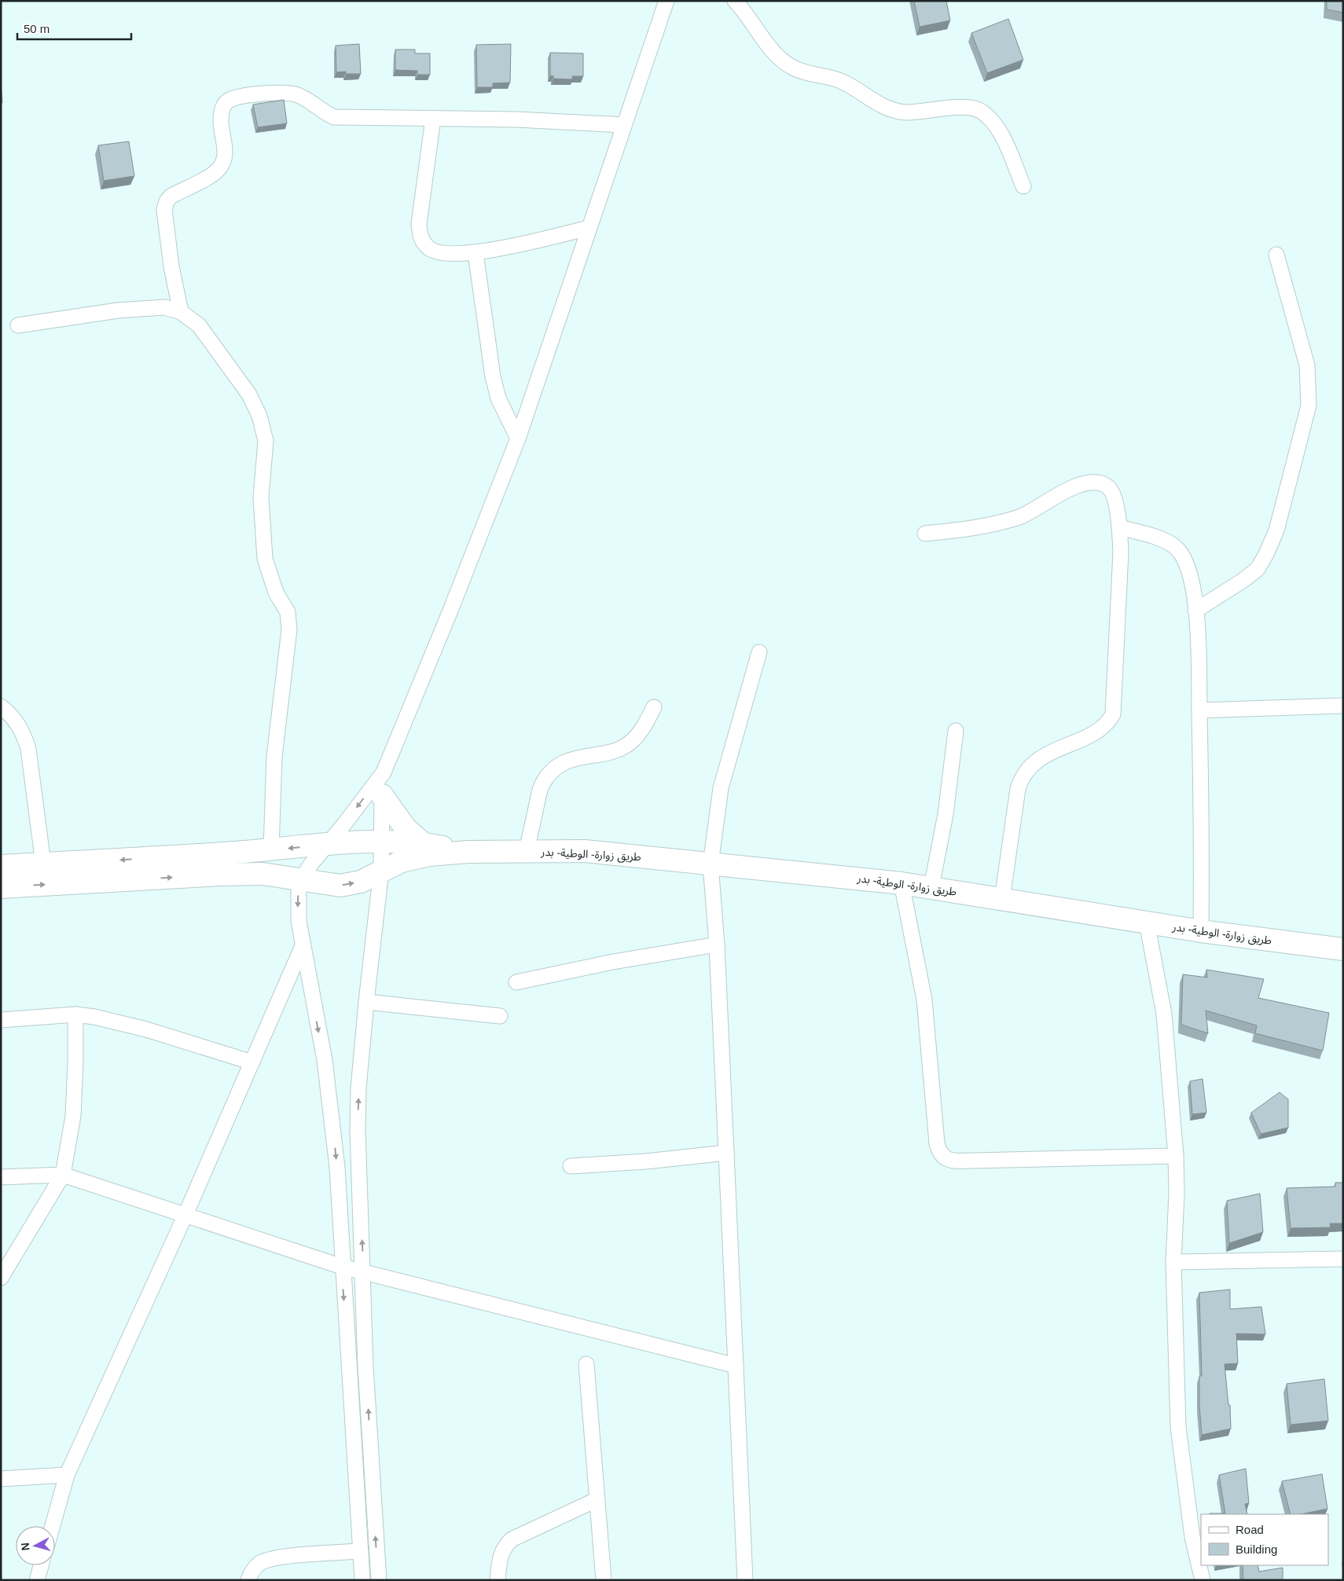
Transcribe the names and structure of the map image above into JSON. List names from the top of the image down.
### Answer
{
  "streets": {
    "highway": ["طريق زوارة- الوطية- بدر"]
  },
  "legend": ["Road", "Building"],
  "scale_bar": "50 m",
  "north": "left"
}
